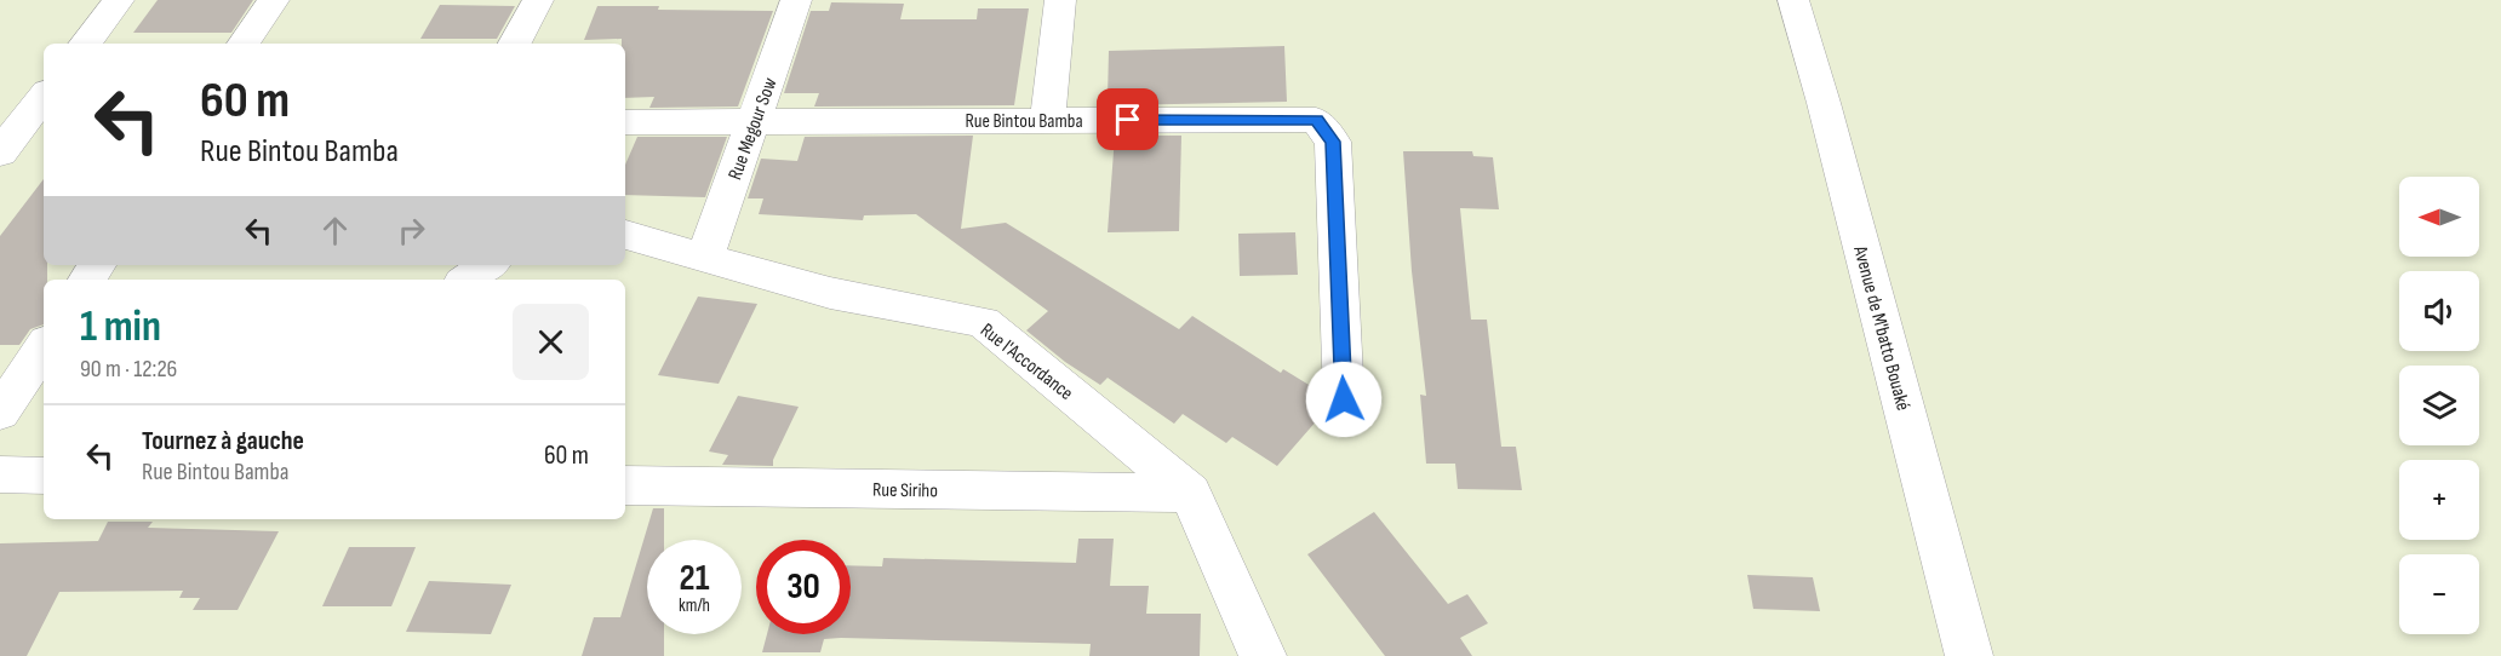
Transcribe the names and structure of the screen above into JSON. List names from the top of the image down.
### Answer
{
  "streets": {
    "street": [
      "Rue Bintou Bamba",
      "Rue Megour Sow",
      "Avenue de M'batto Bouaké",
      "Rue l'Accordance",
      "Rue Siriho"
    ]
  },
  "crossings": [
    ["Rue Bintou Bamba", "Rue Megour Sow"],
    ["Rue Megour Sow", "Rue l'Accordance"],
    ["Rue l'Accordance", "Rue Siriho"]
  ],
  "north": "left",
  "page": {
    "turn": ["60 m", "Rue Bintou Bamba"],
    "map_buttons": ["+", "−"],
    "heading": ["1 min", "90 m · 12:26"],
    "list": [
      {
        "name": "Tournez à gauche",
        "note": "Rue Bintou Bamba",
        "value": "60 m"
      }
    ],
    "speed": "21 km/h",
    "limit": "30"
  }
}
